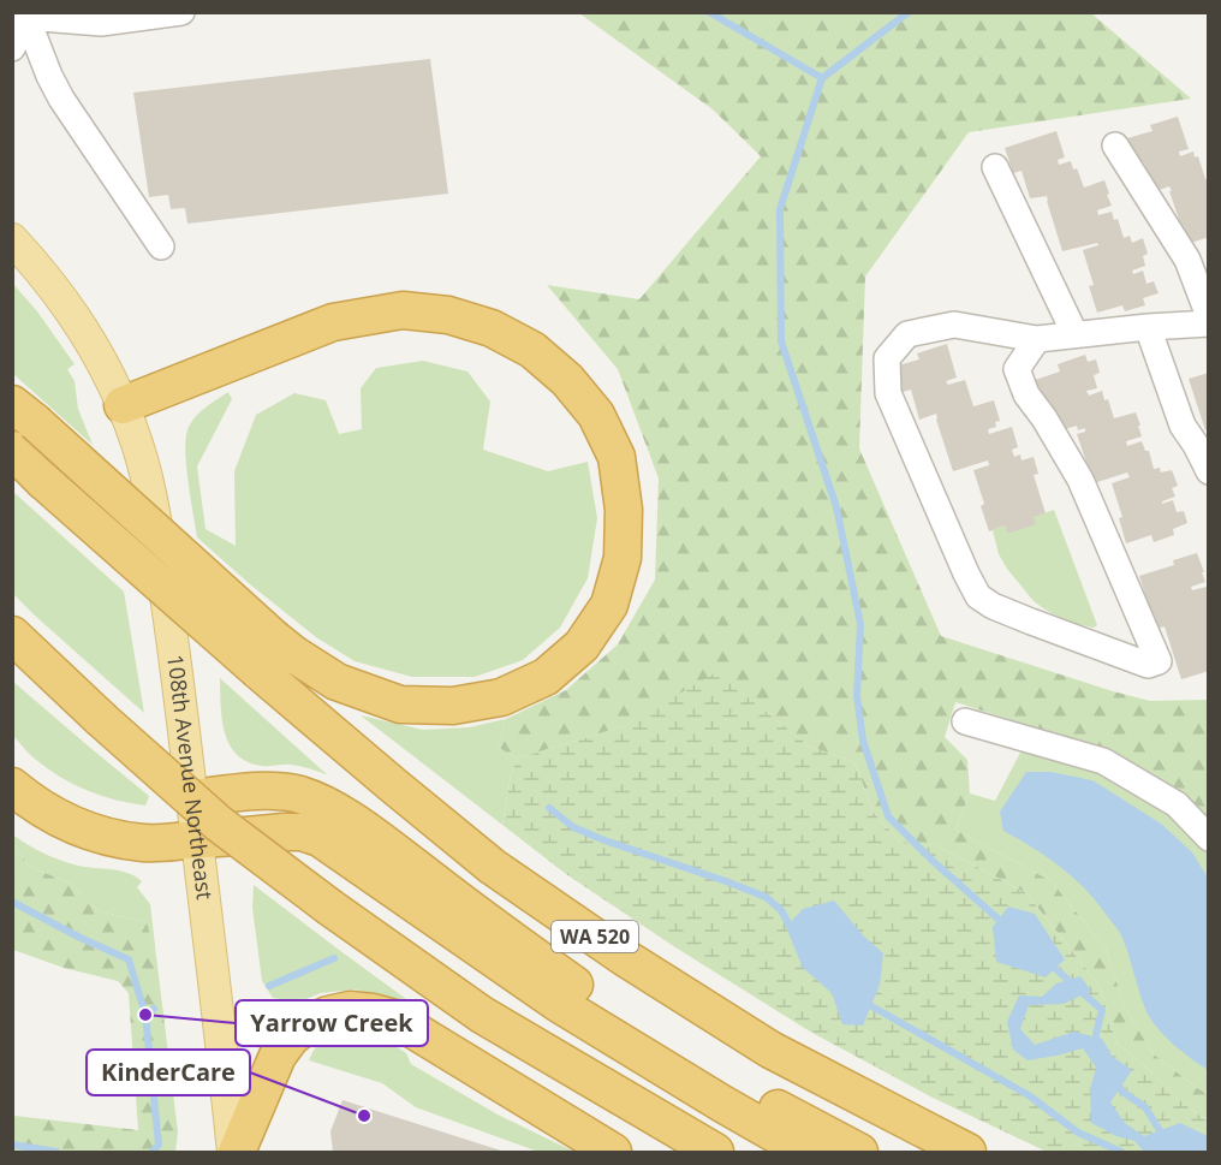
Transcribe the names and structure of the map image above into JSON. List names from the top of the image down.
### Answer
{
  "streets": {
    "highway": ["WA 520"],
    "main road": ["108th Avenue Northeast"]
  },
  "places": ["Yarrow Creek", "KinderCare"]
}
